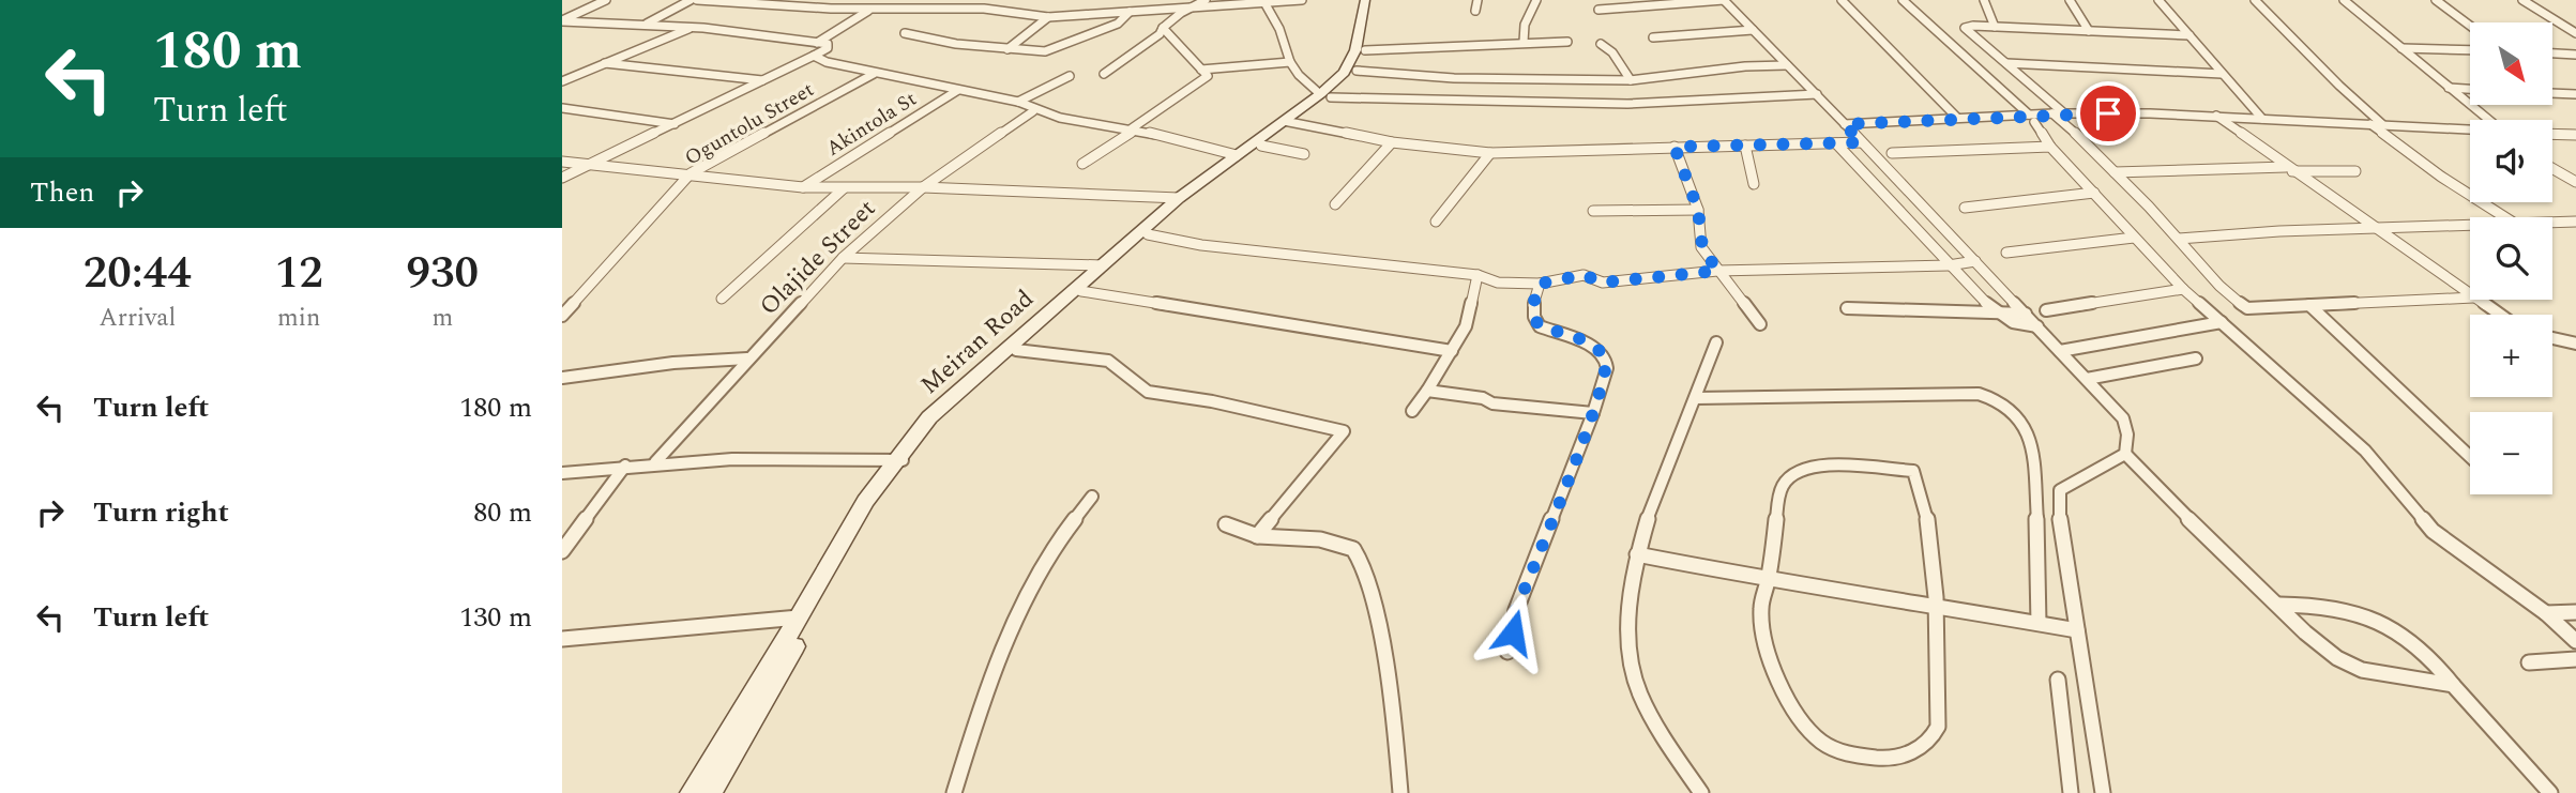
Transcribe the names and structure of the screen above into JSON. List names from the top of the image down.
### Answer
{
  "streets": {
    "main road": ["Meiran Road"],
    "street": ["Oguntolu Street", "Akintola St", "Olajide Street"]
  },
  "north": "bottom right",
  "page": {
    "turn": ["180 m", "Turn left"],
    "map_buttons": ["+", "−"],
    "then": "Then",
    "eta": [
      "20:44",
      "Arrival",
      "12",
      "min",
      "930",
      "m"
    ],
    "list": [
      {
        "name": "Turn left",
        "value": "180 m"
      },
      {
        "name": "Turn right",
        "value": "80 m"
      },
      {
        "name": "Turn left",
        "value": "130 m"
      }
    ]
  }
}
